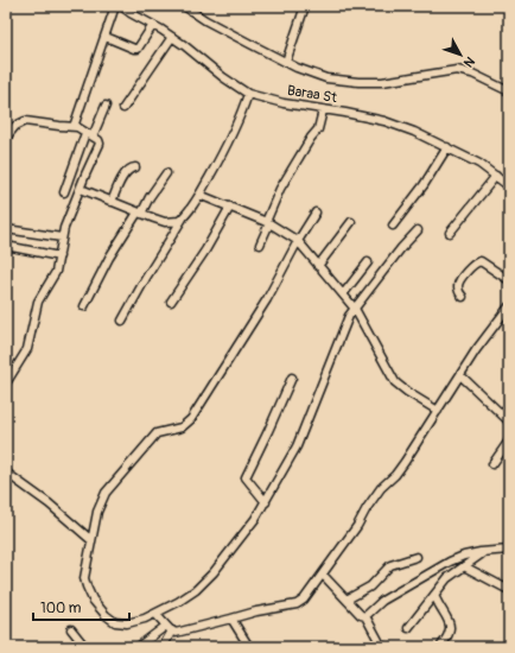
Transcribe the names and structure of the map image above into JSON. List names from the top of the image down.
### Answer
{
  "streets": {
    "street": ["Baraa St"]
  },
  "scale_bar": "100 m",
  "north": "bottom right"
}
